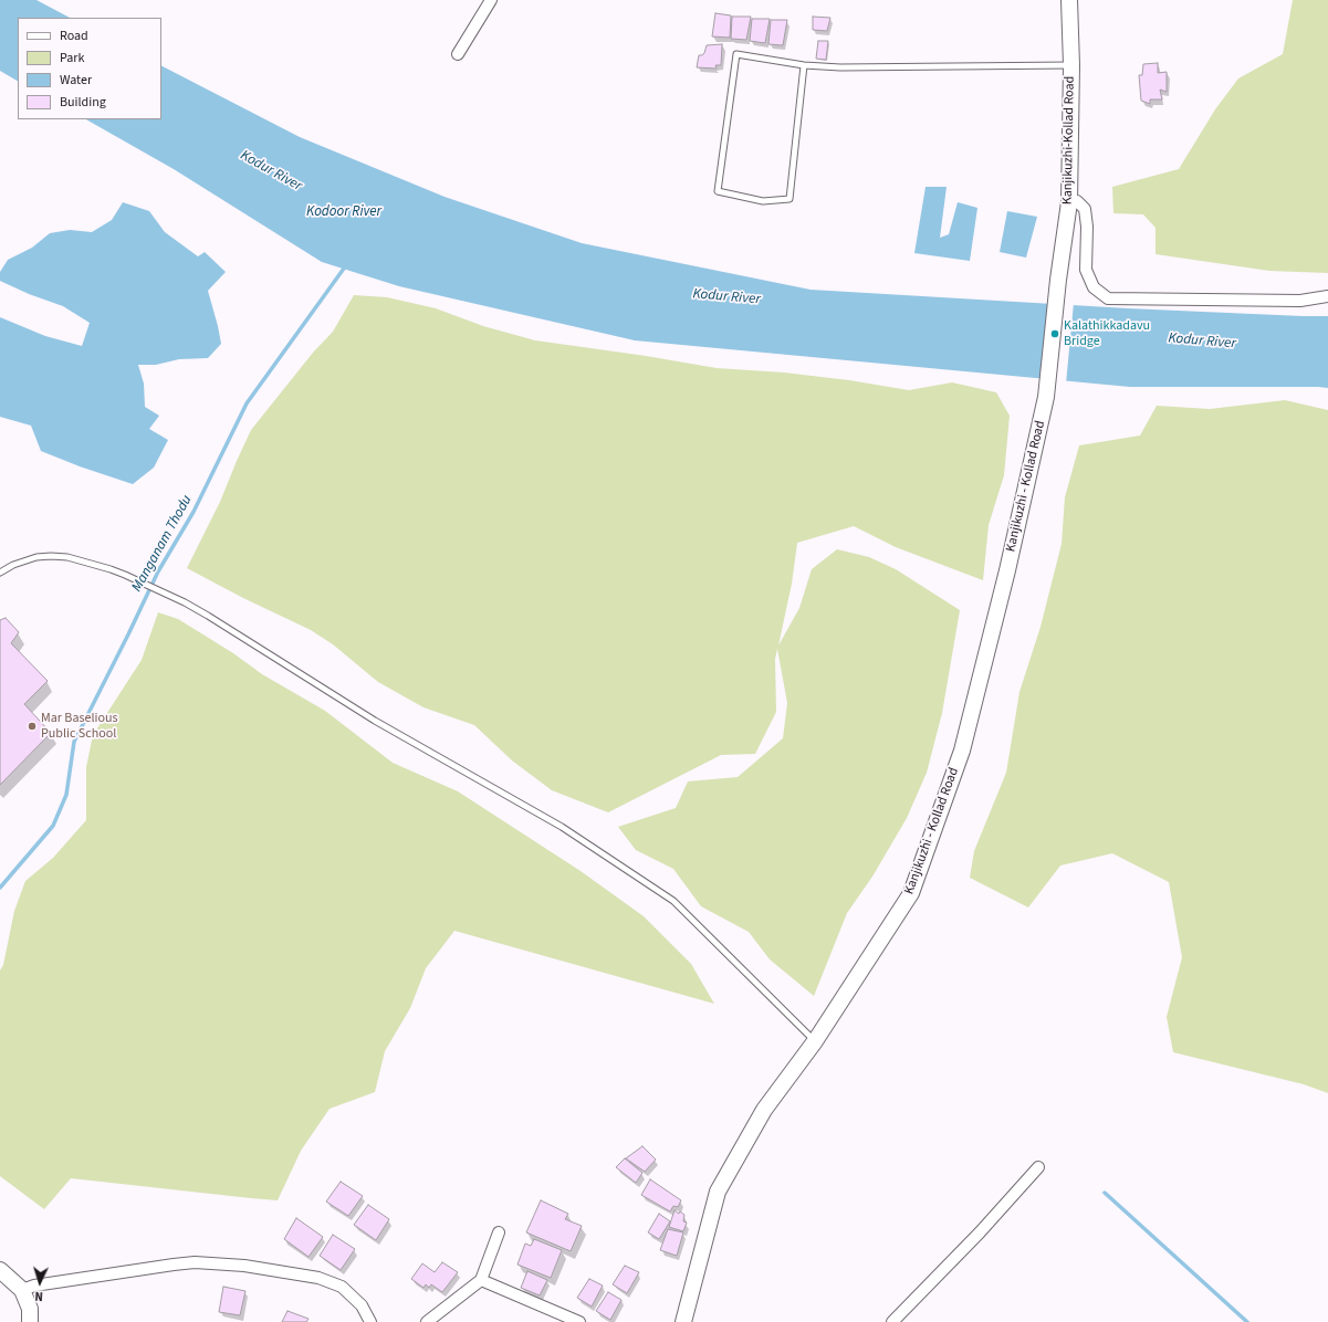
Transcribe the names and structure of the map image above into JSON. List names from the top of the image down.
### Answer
{
  "streets": {
    "main road": ["Kanjikuzhi-Kollad Road", "Kanjikuzhi - Kollad Road"]
  },
  "crossings": [
    ["Kanjikuzhi-Kollad Road", "Kanjikuzhi - Kollad Road"]
  ],
  "water": ["Kodur River", "Kodoor River", "Manganam Thodu"],
  "places": ["Kalathikkadavu Bridge", "Mar Baselious Public School"],
  "legend": [
    "Road",
    "Park",
    "Water",
    "Building"
  ],
  "north": "bottom"
}
